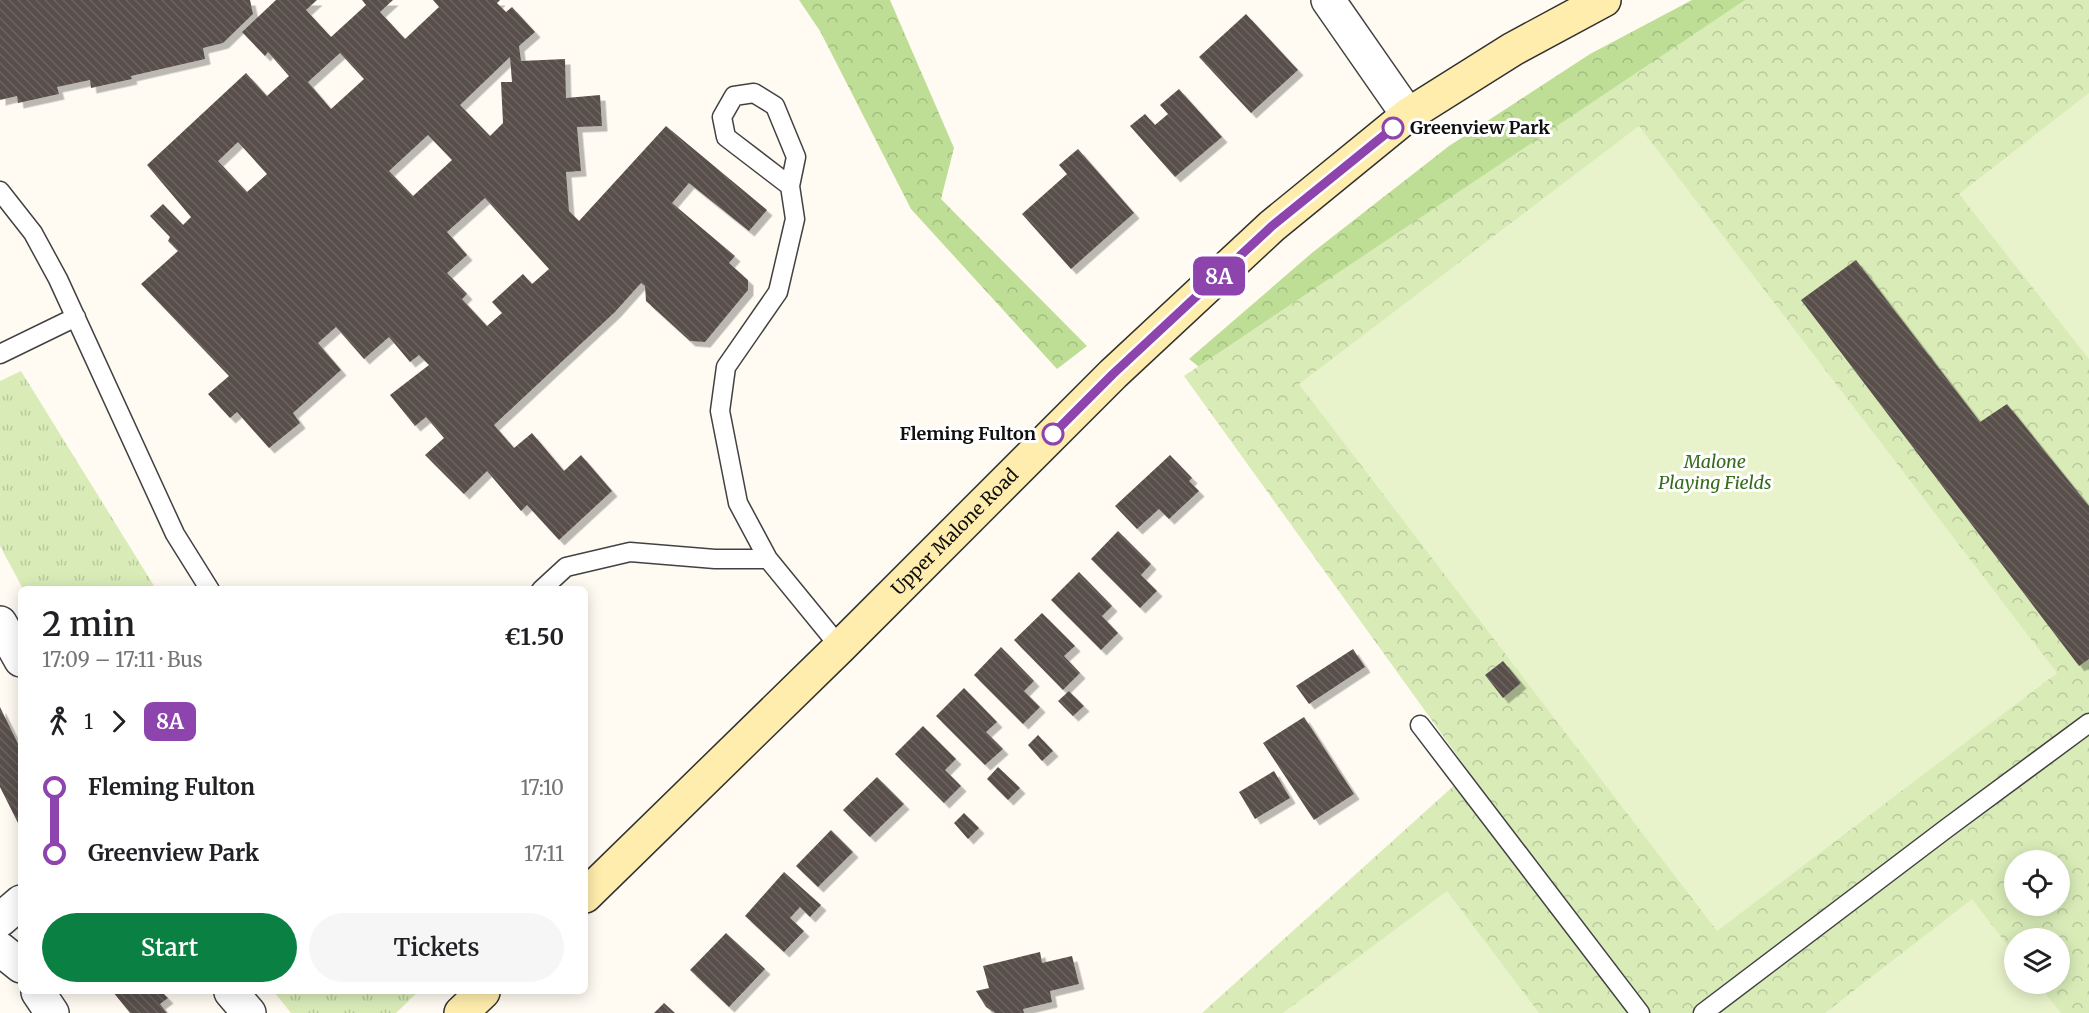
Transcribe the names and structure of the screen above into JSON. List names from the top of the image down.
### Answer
{
  "streets": {
    "main road": ["Upper Malone Road"]
  },
  "parks": ["Malone Playing Fields"],
  "places": ["Greenview Park", "Fleming Fulton"],
  "lines": ["bus line 8A"],
  "page": {
    "on_map": "8A",
    "heading": ["2 min", "17:09 – 17:11 · Bus", "€1.50"],
    "legs": ["1", "8A"],
    "list": [
      {
        "name": "Fleming Fulton",
        "value": "17:10"
      },
      {
        "name": "Greenview Park",
        "value": "17:11"
      }
    ],
    "buttons": ["Start", "Tickets"]
  }
}
